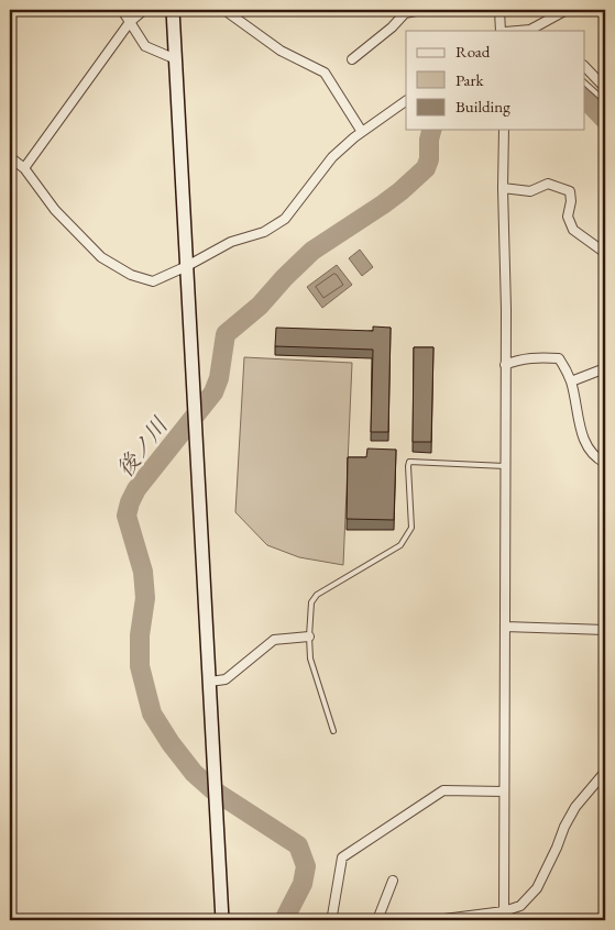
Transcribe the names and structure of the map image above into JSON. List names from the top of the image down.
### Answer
{
  "water": ["後ノ川"],
  "legend": ["Road", "Park", "Building"]
}
